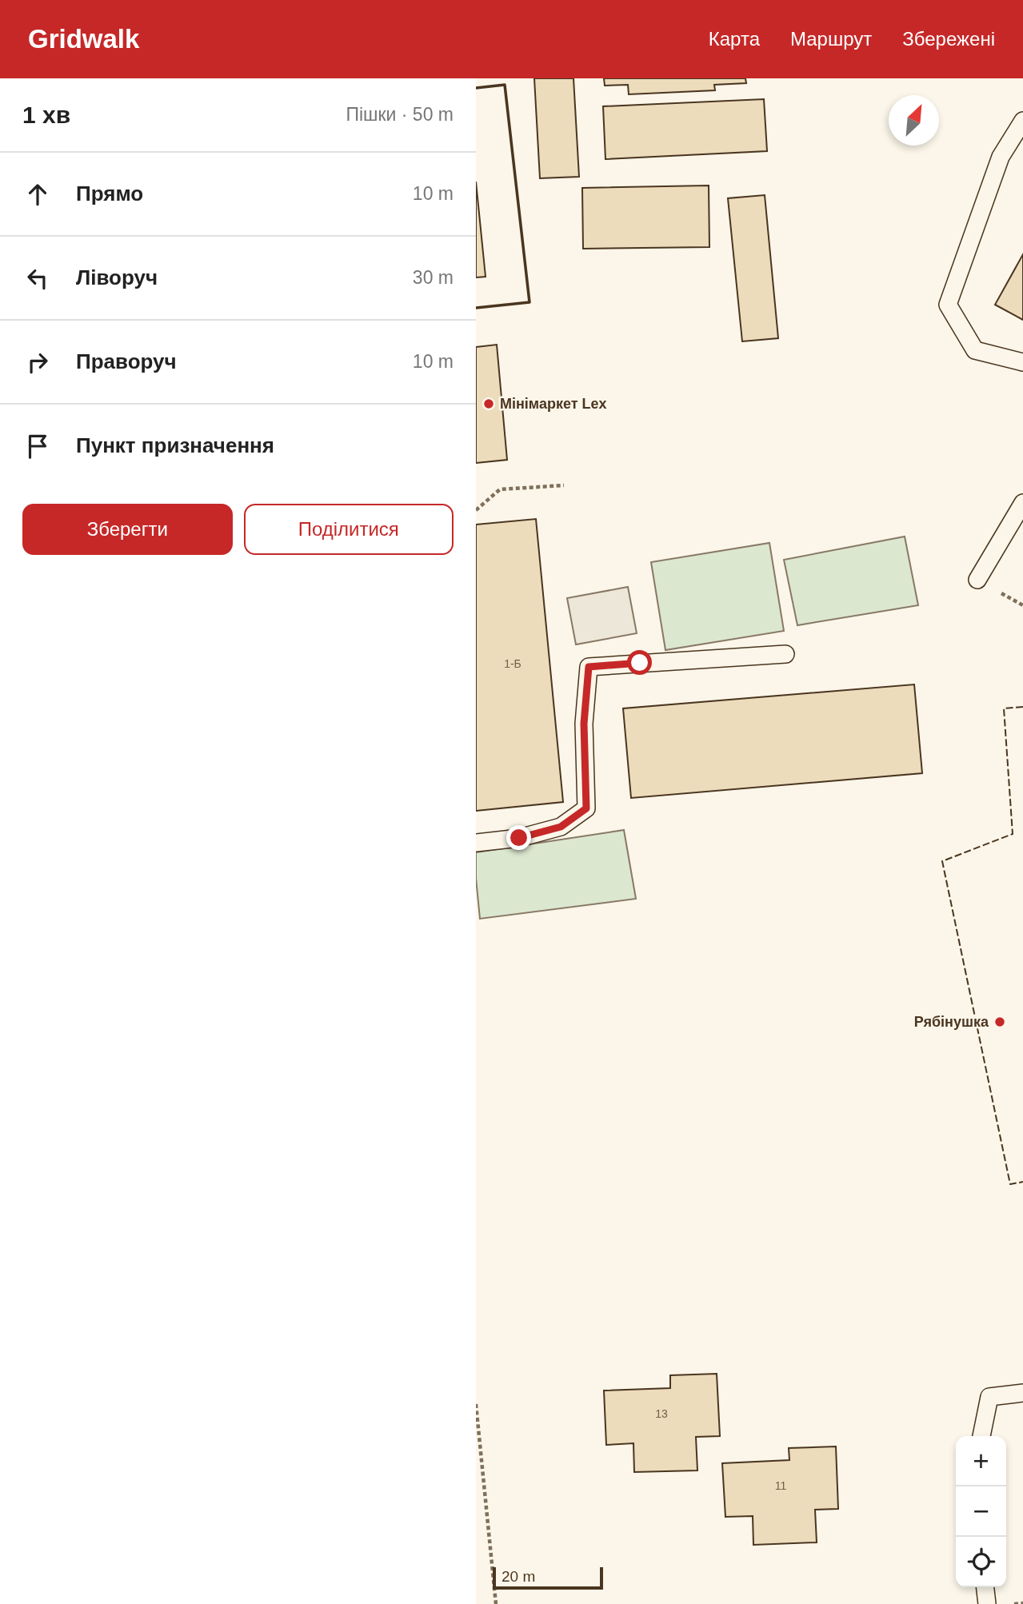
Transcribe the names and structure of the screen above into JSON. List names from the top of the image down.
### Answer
{
  "places": ["Мінімаркет Lex", "Рябінушка"],
  "house_numbers": ["1-Б", "13", "11"],
  "scale_bar": "20 m",
  "north": "top right",
  "page": {
    "header": "Gridwalk",
    "nav": ["Карта", "Маршрут", "Збережені"],
    "heading": ["1 хв", "Пішки · 50 m"],
    "list": [
      ["Прямо", "10 m"],
      ["Ліворуч", "30 m"],
      ["Праворуч", "10 m"],
      "Пункт призначення"
    ],
    "buttons": ["Зберегти", "Поділитися"],
    "map_buttons": ["+", "−"],
    "scale": "20 m"
  }
}
